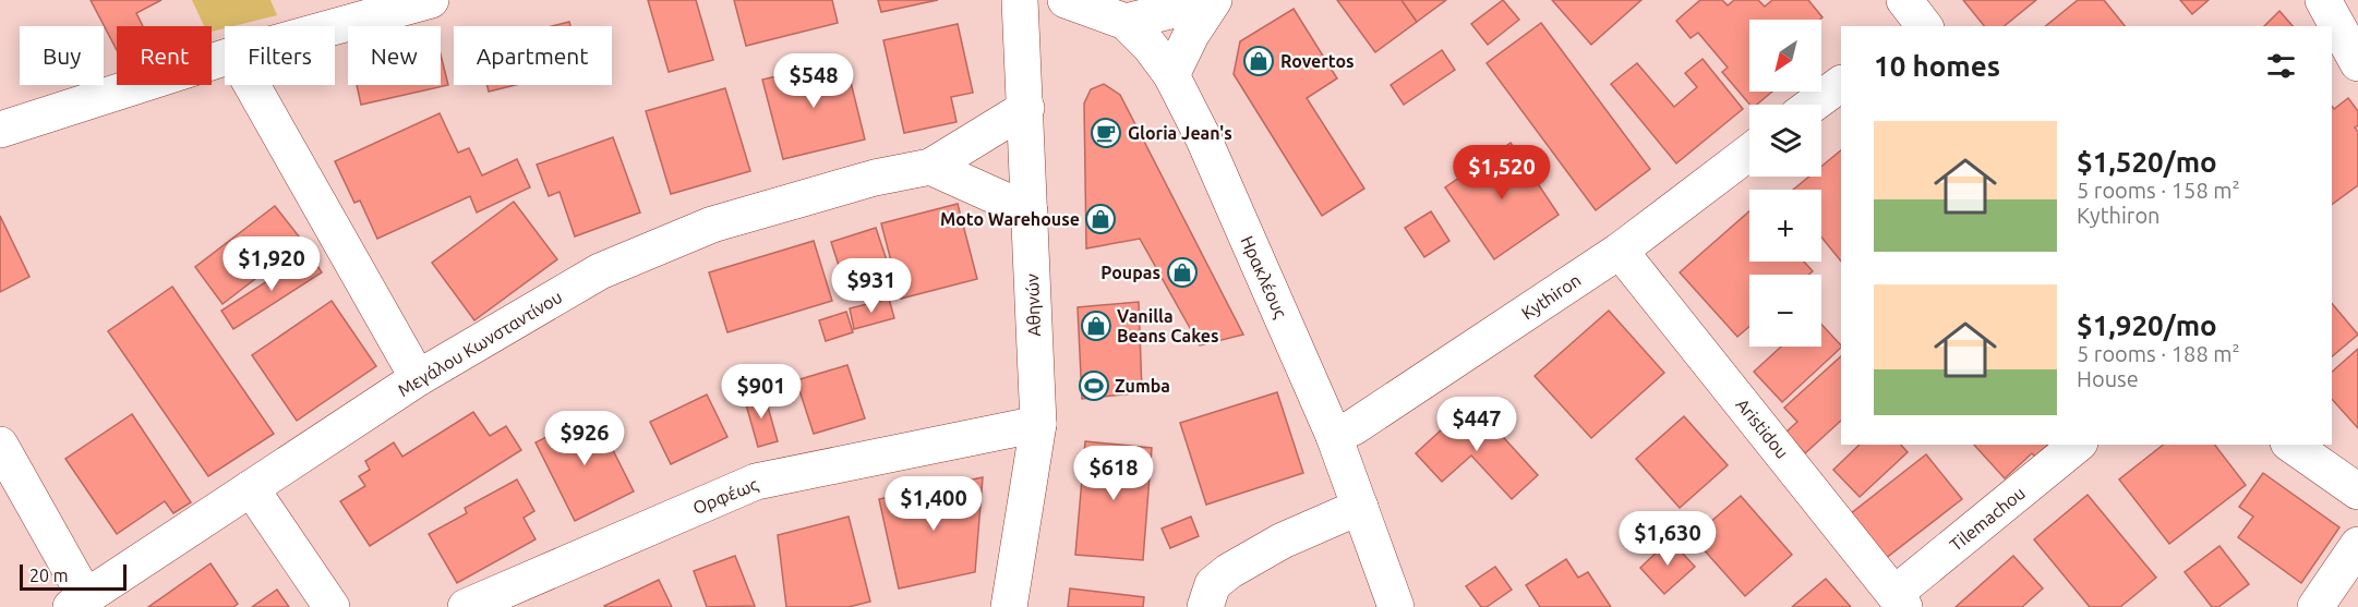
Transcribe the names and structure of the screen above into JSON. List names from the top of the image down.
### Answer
{
  "streets": {
    "street": [
      "Ηρακλέους",
      "Kythiron",
      "Αθηνών",
      "Μεγάλου Κωνσταντίνου",
      "Aristidou",
      "Ορφέως",
      "Tilemachou"
    ]
  },
  "crossings": [
    ["Ηρακλέους", "Kythiron"],
    ["Kythiron", "Aristidou"],
    ["Αθηνών", "Μεγάλου Κωνσταντίνου"],
    ["Αθηνών", "Ορφέως"],
    ["Aristidou", "Tilemachou"]
  ],
  "places": {
    "shop": [
      "Rovertos",
      "Moto Warehouse",
      "Poupas",
      "Vanilla Beans Cakes"
    ],
    "cafe": ["Gloria Jean's"],
    "sports": ["Zumba"]
  },
  "scale_bar": "20 m",
  "north": "bottom left",
  "page": {
    "map_buttons": ["+", "−"],
    "chip": [
      "Buy",
      "Rent",
      "Filters",
      "New",
      "Apartment"
    ],
    "heading": "10 homes",
    "price": [
      "$548",
      "$1,520",
      "$1,920",
      "$931",
      "$901",
      "$447",
      "$926",
      "$618",
      "$1,400",
      "$1,630"
    ],
    "list": [
      {
        "name": "$1,520/mo",
        "note": "5 rooms · 158 m² · Kythiron"
      },
      {
        "name": "$1,920/mo",
        "note": "5 rooms · 188 m² · House"
      }
    ],
    "scale": "20 m"
  }
}
